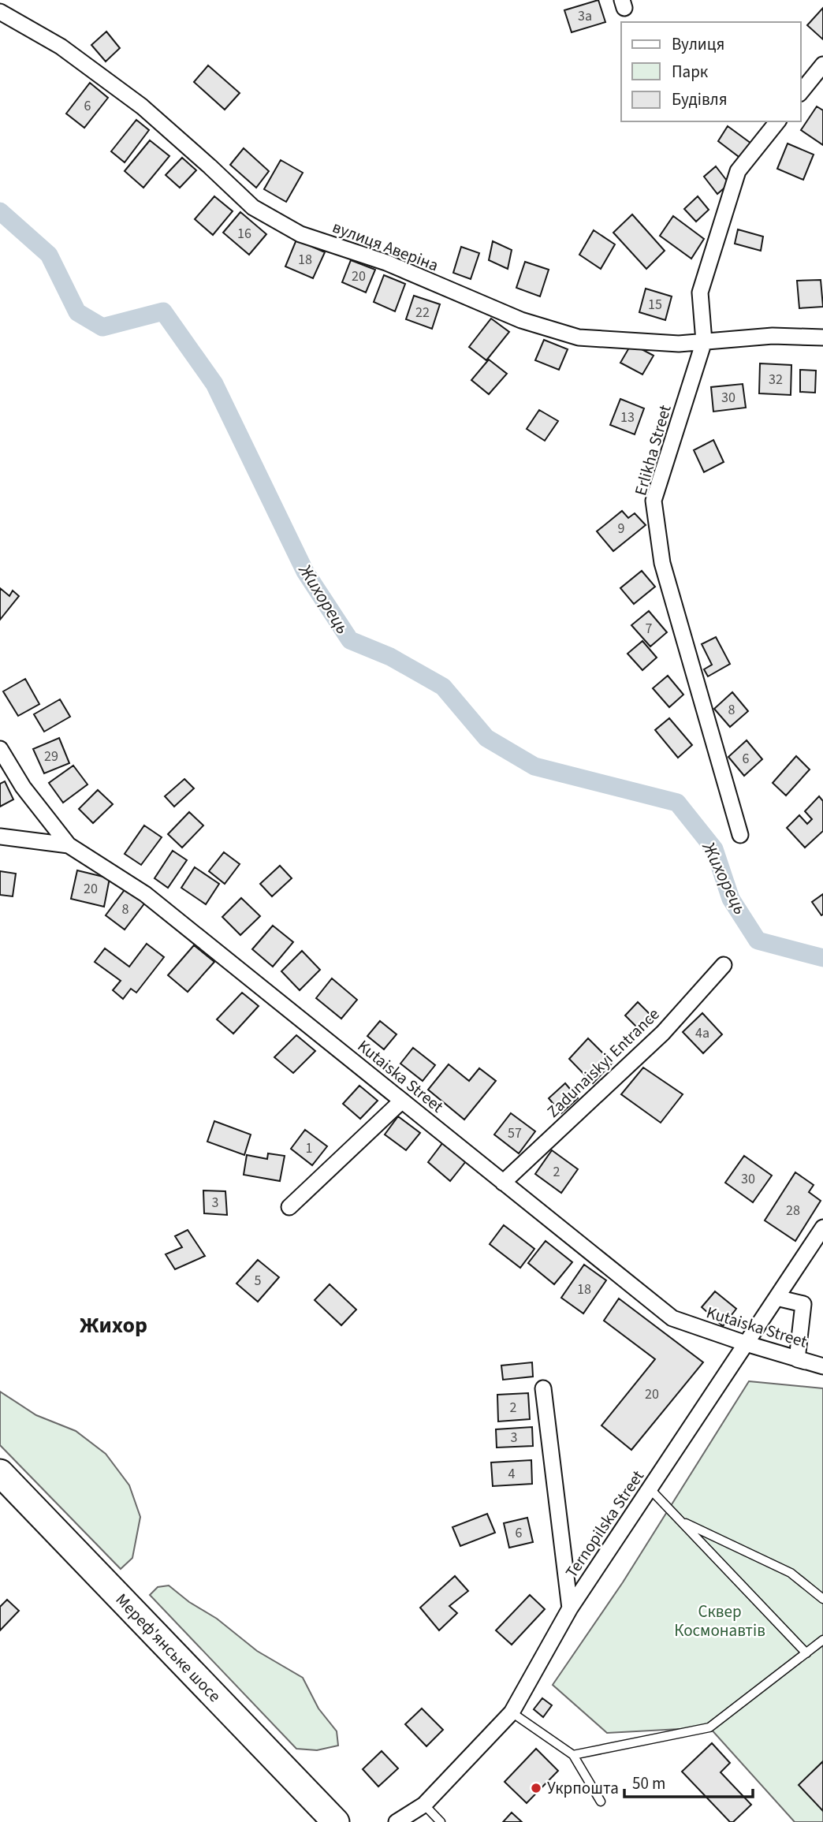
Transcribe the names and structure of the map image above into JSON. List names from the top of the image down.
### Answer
{
  "streets": {
    "highway": ["Мереф'янське шосе"],
    "street": [
      "вулиця Аверіна",
      "Erlikha Street",
      "Zadunaiskyi Entrance",
      "Kutaiska Street",
      "Ternopilska Street"
    ]
  },
  "crossings": [
    ["вулиця Аверіна", "Erlikha Street"],
    ["Zadunaiskyi Entrance", "Kutaiska Street"],
    ["Kutaiska Street", "Ternopilska Street"]
  ],
  "districts": ["Жихор"],
  "water": ["Жихорець"],
  "parks": ["Сквер Космонавтів"],
  "places": ["Укрпошта"],
  "house_numbers": [
    "3а",
    "6",
    "16",
    "18",
    "20",
    "15",
    "22",
    "32",
    "30",
    "13",
    "9",
    "7",
    "8",
    "29",
    "6",
    "20",
    "8",
    "4а",
    "57",
    "1",
    "2",
    "30",
    "3",
    "28",
    "5",
    "18",
    "20",
    "2",
    "3",
    "4",
    "6"
  ],
  "legend": ["Вулиця", "Парк", "Будівля"],
  "scale_bar": "50 m"
}
